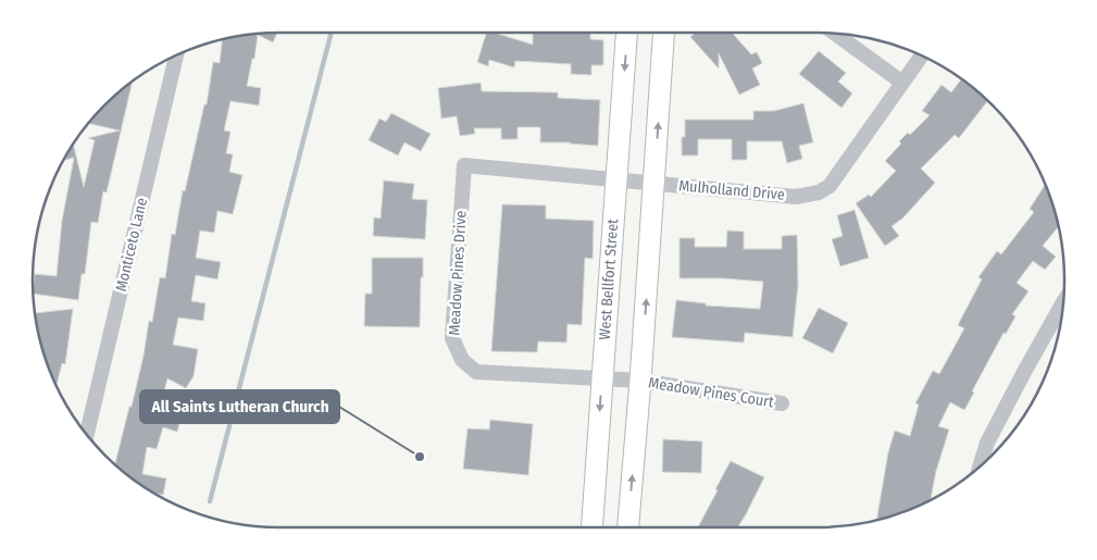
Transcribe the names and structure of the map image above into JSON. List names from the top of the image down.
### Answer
{
  "streets": {
    "main road": ["West Bellfort Street"],
    "street": [
      "Mulholland Drive",
      "Monticeto Lane",
      "Meadow Pines Drive",
      "Meadow Pines Court"
    ]
  },
  "crossings": [
    ["Mulholland Drive", "Meadow Pines Drive"],
    ["Mulholland Drive", "West Bellfort Street"],
    ["Meadow Pines Drive", "West Bellfort Street"],
    ["Meadow Pines Drive", "Meadow Pines Court"]
  ],
  "places": ["All Saints Lutheran Church"]
}
